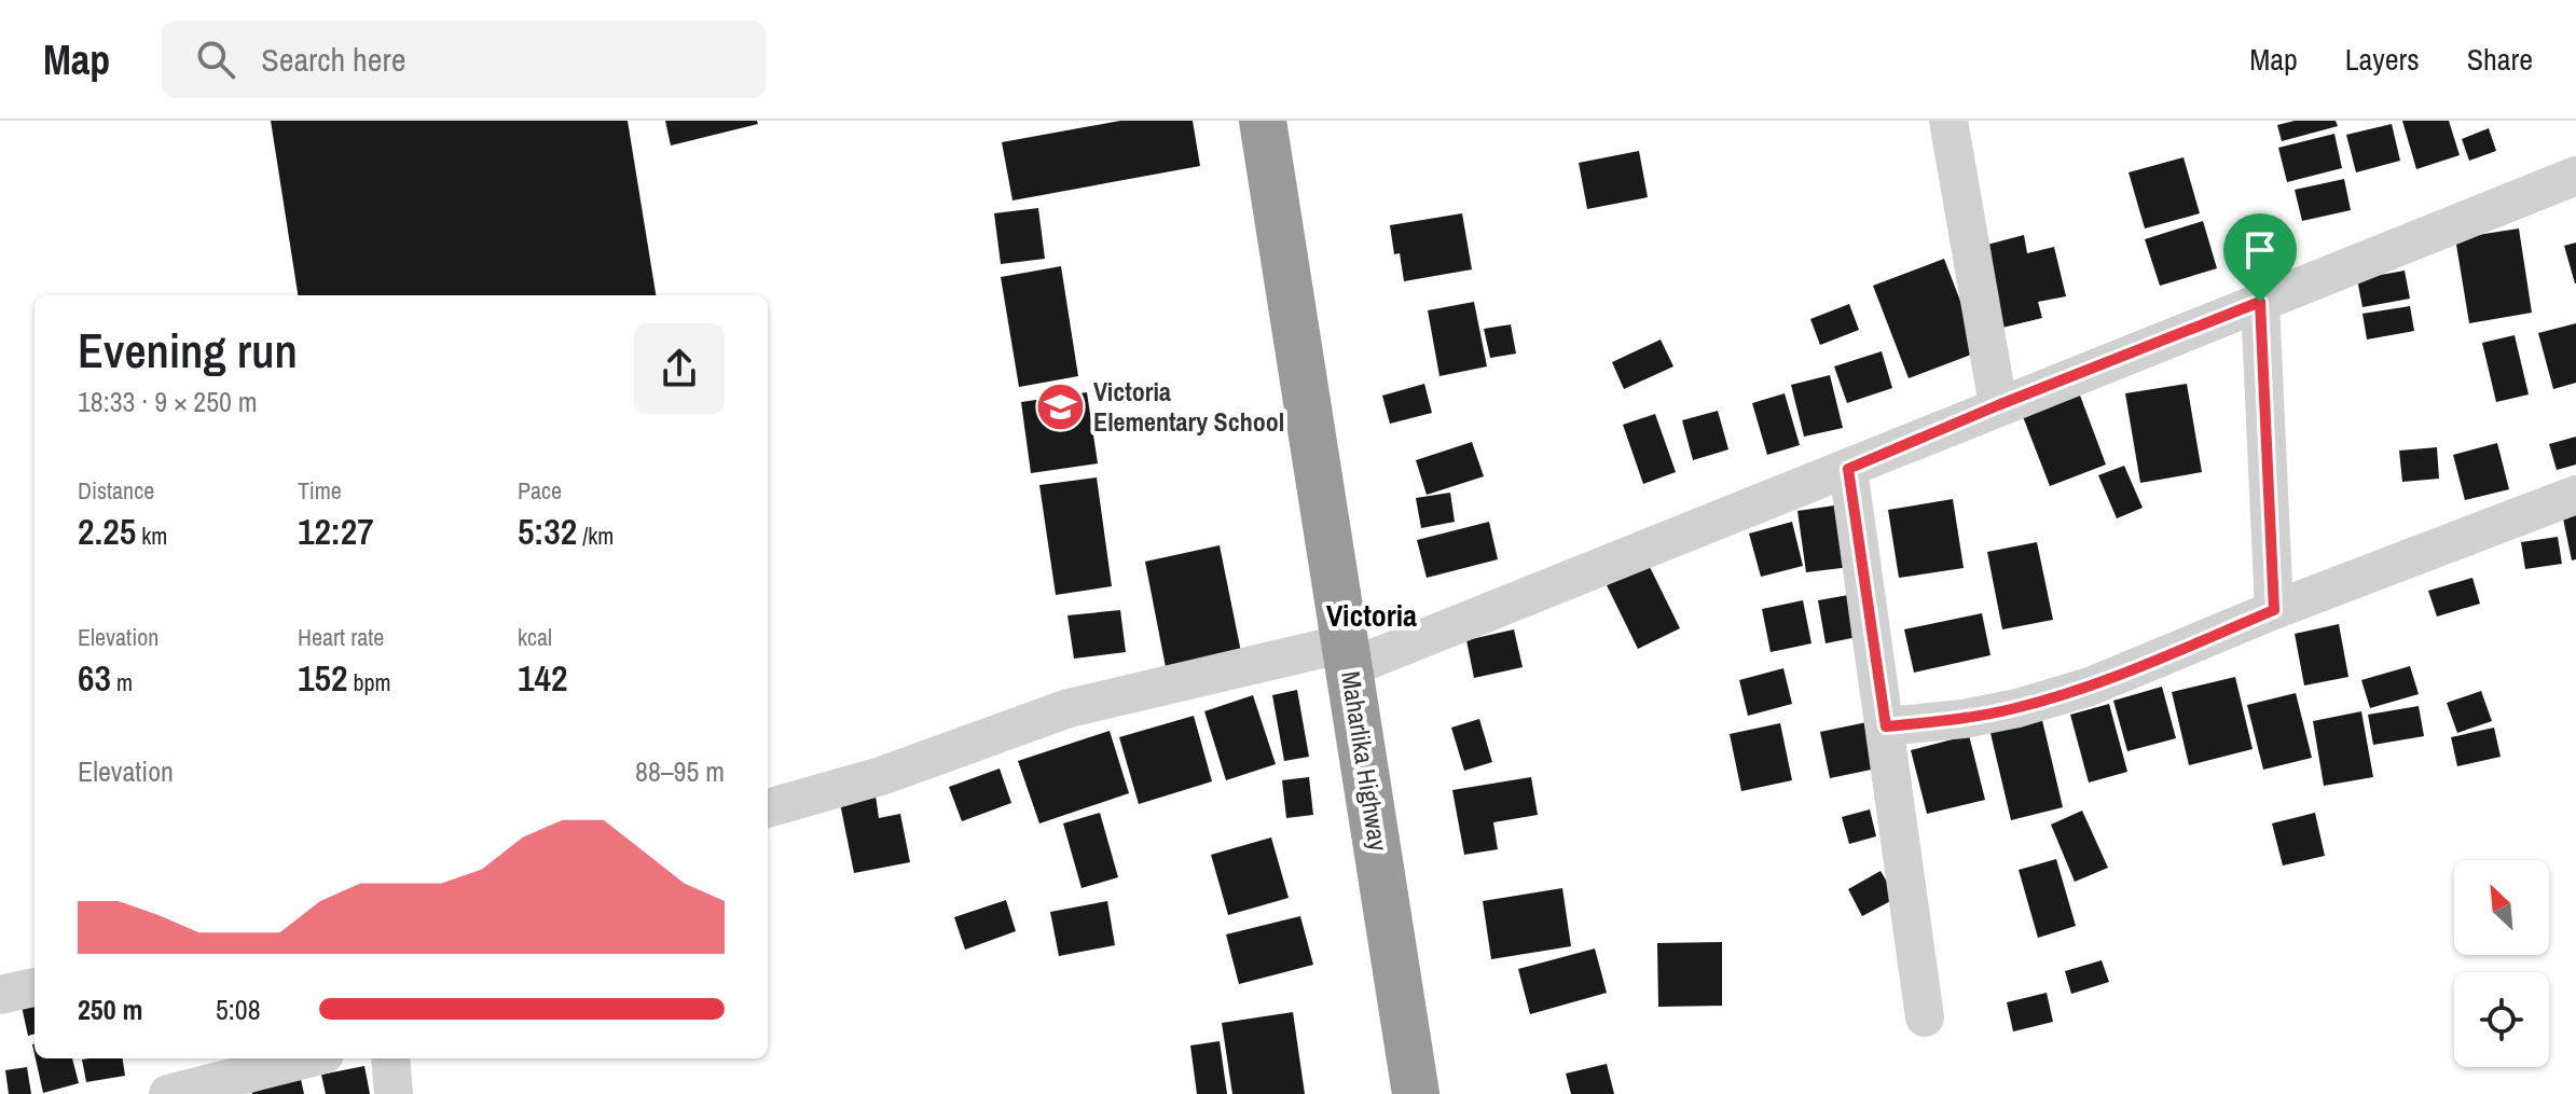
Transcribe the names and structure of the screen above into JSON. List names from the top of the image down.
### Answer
{
  "streets": {
    "highway": ["Maharlika Highway"]
  },
  "districts": ["Victoria"],
  "places": {
    "school or university": ["Victoria Elementary School"]
  },
  "north": "top left",
  "page": {
    "header": "Map",
    "search": "Search here",
    "nav": ["Map", "Layers", "Share"],
    "heading": ["Evening run", "18:33 · 9 × 250 m"],
    "stats": [
      ["Distance", "2.25 km"],
      ["Time", "12:27"],
      ["Pace", "5:32 /km"],
      ["Elevation", "63 m"],
      ["Heart rate", "152 bpm"],
      ["kcal", "142"]
    ],
    "chart": ["Elevation", "88–95 m"],
    "list": [
      {
        "name": "250 m",
        "note": "5:08"
      }
    ]
  }
}
